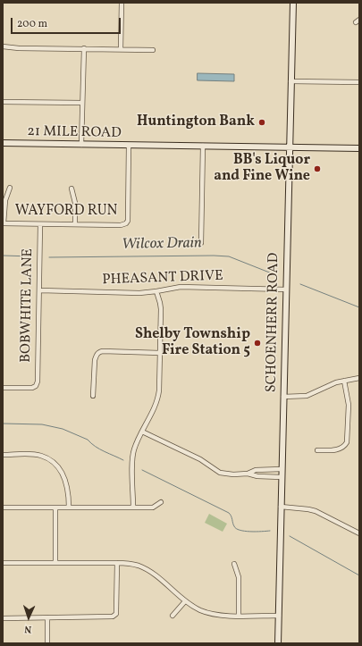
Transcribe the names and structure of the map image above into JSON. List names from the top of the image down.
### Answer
{
  "streets": {
    "street": [
      "21 MILE ROAD",
      "WAYFORD RUN",
      "PHEASANT DRIVE",
      "BOBWHITE LANE",
      "SCHOENHERR ROAD"
    ]
  },
  "crossings": [
    ["21 MILE ROAD", "WAYFORD RUN"],
    ["21 MILE ROAD", "SCHOENHERR ROAD"],
    ["WAYFORD RUN", "BOBWHITE LANE"],
    ["PHEASANT DRIVE", "BOBWHITE LANE"],
    ["PHEASANT DRIVE", "SCHOENHERR ROAD"]
  ],
  "water": ["Wilcox Drain"],
  "places": ["Huntington Bank", "BB's Liquor and Fine Wine", "Shelby Township Fire Station 5"],
  "scale_bar": "200 m",
  "north": "bottom"
}
